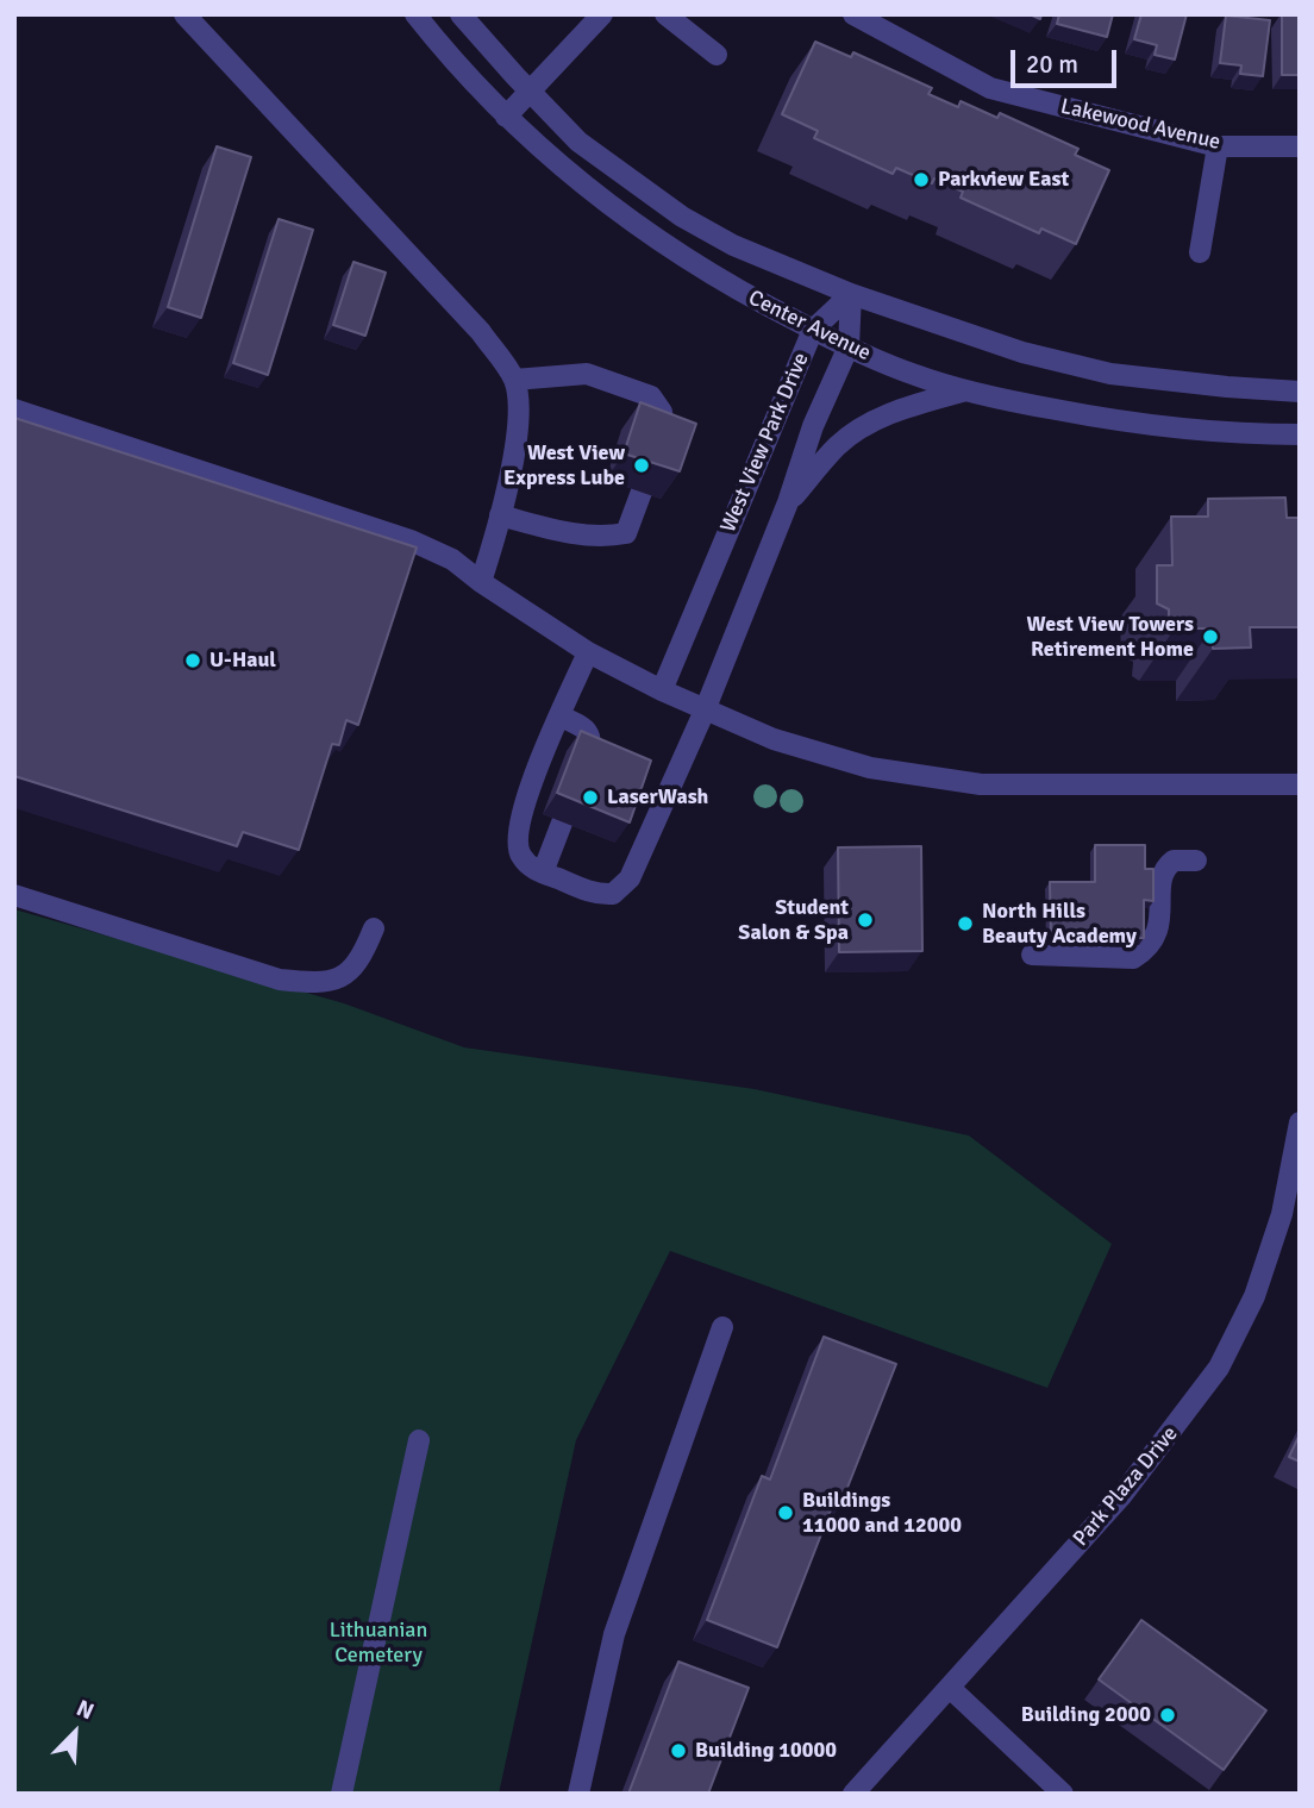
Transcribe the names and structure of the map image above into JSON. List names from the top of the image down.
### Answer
{
  "streets": {
    "street": [
      "Lakewood Avenue",
      "Center Avenue",
      "West View Park Drive",
      "Park Plaza Drive"
    ]
  },
  "crossings": [
    ["Center Avenue", "West View Park Drive"]
  ],
  "parks": ["Lithuanian Cemetery"],
  "places": [
    "Parkview East",
    "West View Express Lube",
    "West View Towers Retirement Home",
    "U-Haul",
    "LaserWash",
    "Student Salon & Spa",
    "North Hills Beauty Academy",
    "Buildings 11000 and 12000",
    "Building 2000",
    "Building 10000"
  ],
  "scale_bar": "20 m",
  "north": "top right"
}
